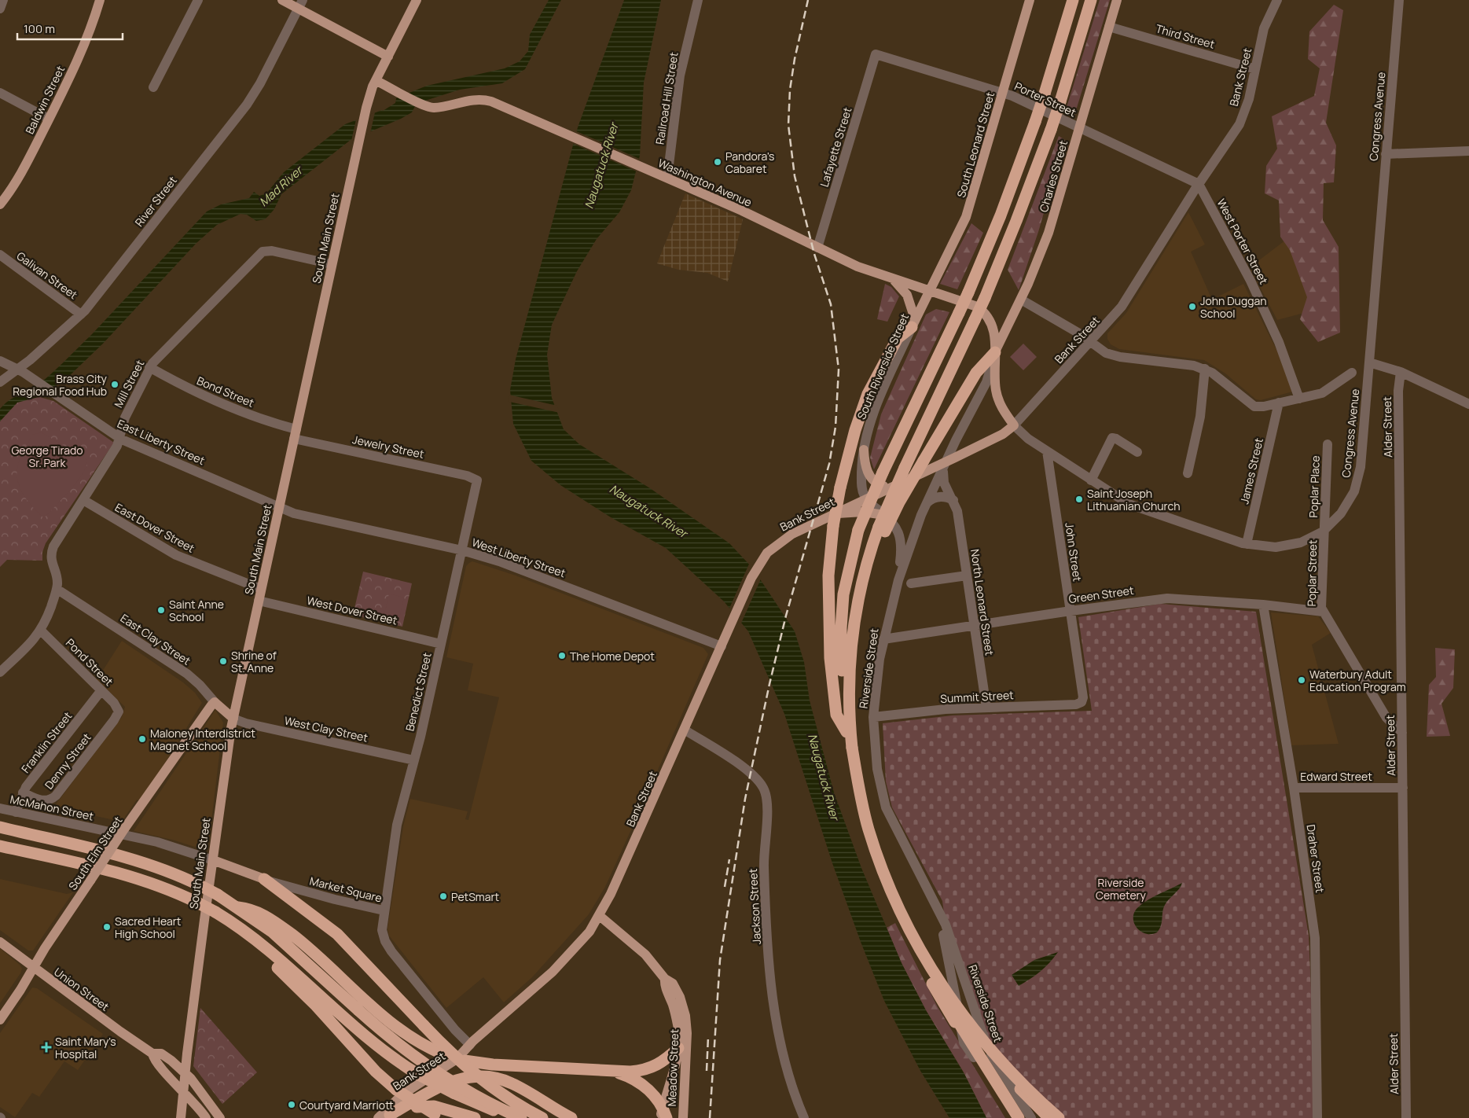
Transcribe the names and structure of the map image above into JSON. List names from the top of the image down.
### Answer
{
  "streets": {
    "main road": [
      "Bank Street",
      "Baldwin Street",
      "Congress Avenue",
      "South Leonard Street",
      "Charles Street",
      "Washington Avenue",
      "South Main Street",
      "South Riverside Street",
      "East Clay Street",
      "South Elm Street",
      "Market Square",
      "Union Street",
      "Meadow Street"
    ],
    "street": [
      "Third Street",
      "Railroad Hill Street",
      "Porter Street",
      "Lafayette Street",
      "River Street",
      "West Porter Street",
      "Galivan Street",
      "Mill Street",
      "Bond Street",
      "Alder Street",
      "East Liberty Street",
      "Jewelry Street",
      "James Street",
      "Poplar Place",
      "East Dover Street",
      "John Street",
      "West Liberty Street",
      "Poplar Street",
      "Green Street",
      "North Leonard Street",
      "West Dover Street",
      "Pond Street",
      "Riverside Street",
      "Benedict Street",
      "Summit Street",
      "West Clay Street",
      "Franklin Street",
      "Denny Street",
      "Edward Street",
      "McMahon Street",
      "Draher Street",
      "Jackson Street"
    ]
  },
  "crossings": [
    ["Third Street", "Bank Street"],
    ["Third Street", "Charles Street"],
    ["Bank Street", "Porter Street"],
    ["Bank Street", "Congress Avenue"],
    ["Bank Street", "West Porter Street"],
    ["Bank Street", "South Riverside Street"],
    ["Bank Street", "West Liberty Street"],
    ["Bank Street", "North Leonard Street"],
    ["Bank Street", "Riverside Street"],
    ["Bank Street", "Market Square"],
    ["Bank Street", "Jackson Street"],
    ["Bank Street", "Meadow Street"],
    ["Railroad Hill Street", "Washington Avenue"],
    ["Porter Street", "South Leonard Street"],
    ["Porter Street", "Lafayette Street"],
    ["Porter Street", "Charles Street"],
    ["Porter Street", "West Porter Street"],
    ["Congress Avenue", "Charles Street"],
    ["Congress Avenue", "Washington Avenue"],
    ["Congress Avenue", "James Street"],
    ["Congress Avenue", "Poplar Place"],
    ["Congress Avenue", "John Street"],
    ["Congress Avenue", "Poplar Street"],
    ["South Leonard Street", "Washington Avenue"],
    ["South Leonard Street", "South Riverside Street"],
    ["Lafayette Street", "Washington Avenue"],
    ["Charles Street", "Washington Avenue"],
    ["Washington Avenue", "South Main Street"],
    ["Washington Avenue", "South Riverside Street"],
    ["River Street", "Galivan Street"],
    ["River Street", "East Liberty Street"],
    ["South Main Street", "Mill Street"],
    ["South Main Street", "Bond Street"],
    ["South Main Street", "East Liberty Street"],
    ["South Main Street", "Jewelry Street"],
    ["South Main Street", "East Dover Street"],
    ["South Main Street", "West Liberty Street"],
    ["South Main Street", "West Dover Street"],
    ["South Main Street", "East Clay Street"],
    ["South Main Street", "West Clay Street"],
    ["South Main Street", "McMahon Street"],
    ["South Main Street", "Market Square"],
    ["South Main Street", "Union Street"],
    ["South Riverside Street", "Riverside Street"],
    ["Mill Street", "Bond Street"],
    ["Mill Street", "East Liberty Street"],
    ["Mill Street", "East Dover Street"],
    ["Mill Street", "East Clay Street"],
    ["Mill Street", "Pond Street"],
    ["Bond Street", "Jewelry Street"],
    ["Alder Street", "Poplar Street"],
    ["Alder Street", "Edward Street"],
    ["East Liberty Street", "West Liberty Street"],
    ["Jewelry Street", "Benedict Street"],
    ["Poplar Place", "Poplar Street"],
    ["John Street", "Green Street"],
    ["John Street", "Summit Street"],
    ["West Liberty Street", "Benedict Street"],
    ["Poplar Street", "Green Street"],
    ["Green Street", "North Leonard Street"],
    ["Green Street", "Riverside Street"],
    ["Green Street", "Draher Street"],
    ["North Leonard Street", "Riverside Street"],
    ["North Leonard Street", "Summit Street"],
    ["West Dover Street", "Benedict Street"],
    ["East Clay Street", "West Clay Street"],
    ["East Clay Street", "South Elm Street"],
    ["Pond Street", "Franklin Street"],
    ["Pond Street", "Denny Street"],
    ["Riverside Street", "Summit Street"],
    ["Benedict Street", "West Clay Street"],
    ["Benedict Street", "Market Square"],
    ["Franklin Street", "Denny Street"],
    ["Franklin Street", "McMahon Street"],
    ["Edward Street", "Draher Street"],
    ["McMahon Street", "Market Square"],
    ["South Elm Street", "Union Street"]
  ],
  "water": ["Naugatuck River", "Mad River"],
  "parks": ["George Tirado Sr. Park", "Riverside Cemetery"],
  "places": {
    "other": [
      "Pandora's Cabaret",
      "John Duggan School",
      "Brass City Regional Food Hub",
      "Saint Joseph Lithuanian Church",
      "Saint Anne School",
      "The Home Depot",
      "Shrine of St. Anne",
      "Waterbury Adult Education Program",
      "Maloney Interdistrict Magnet School",
      "PetSmart",
      "Sacred Heart High School",
      "Courtyard Marriott"
    ],
    "health": ["Saint Mary's Hospital"]
  },
  "scale_bar": "100 m"
}
